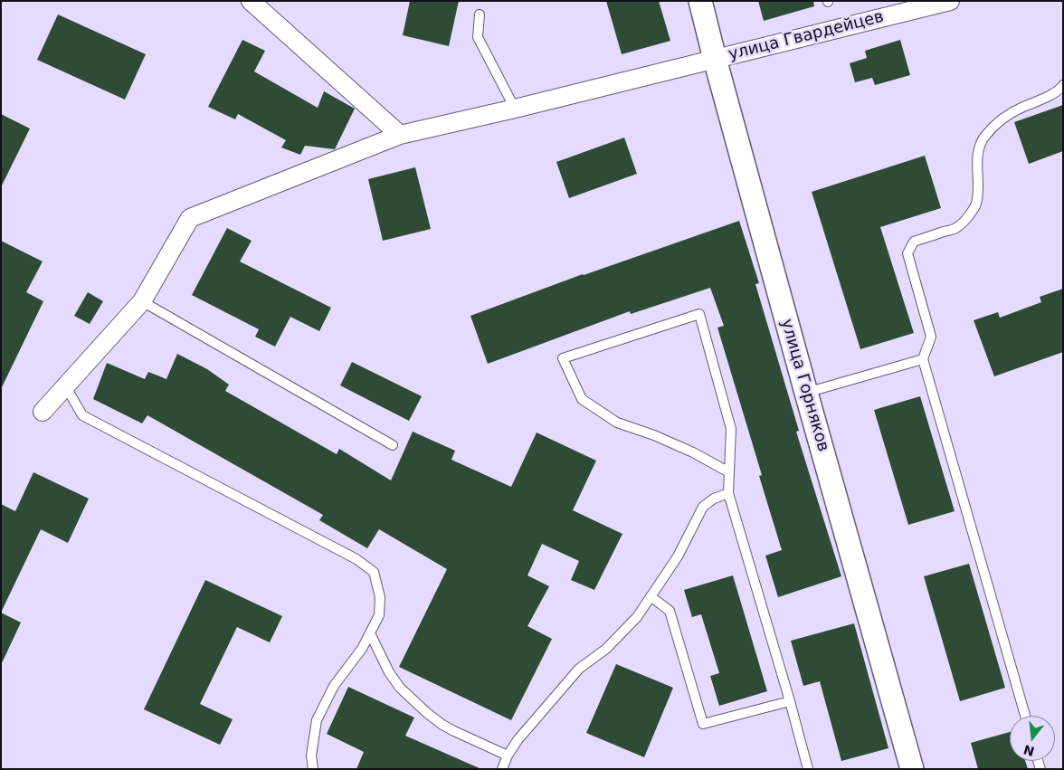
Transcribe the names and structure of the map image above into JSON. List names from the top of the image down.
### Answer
{
  "streets": {
    "street": ["улица Гвардейцев", "улица Горняков"]
  },
  "crossings": [
    ["улица Гвардейцев", "улица Горняков"]
  ],
  "north": "bottom"
}
